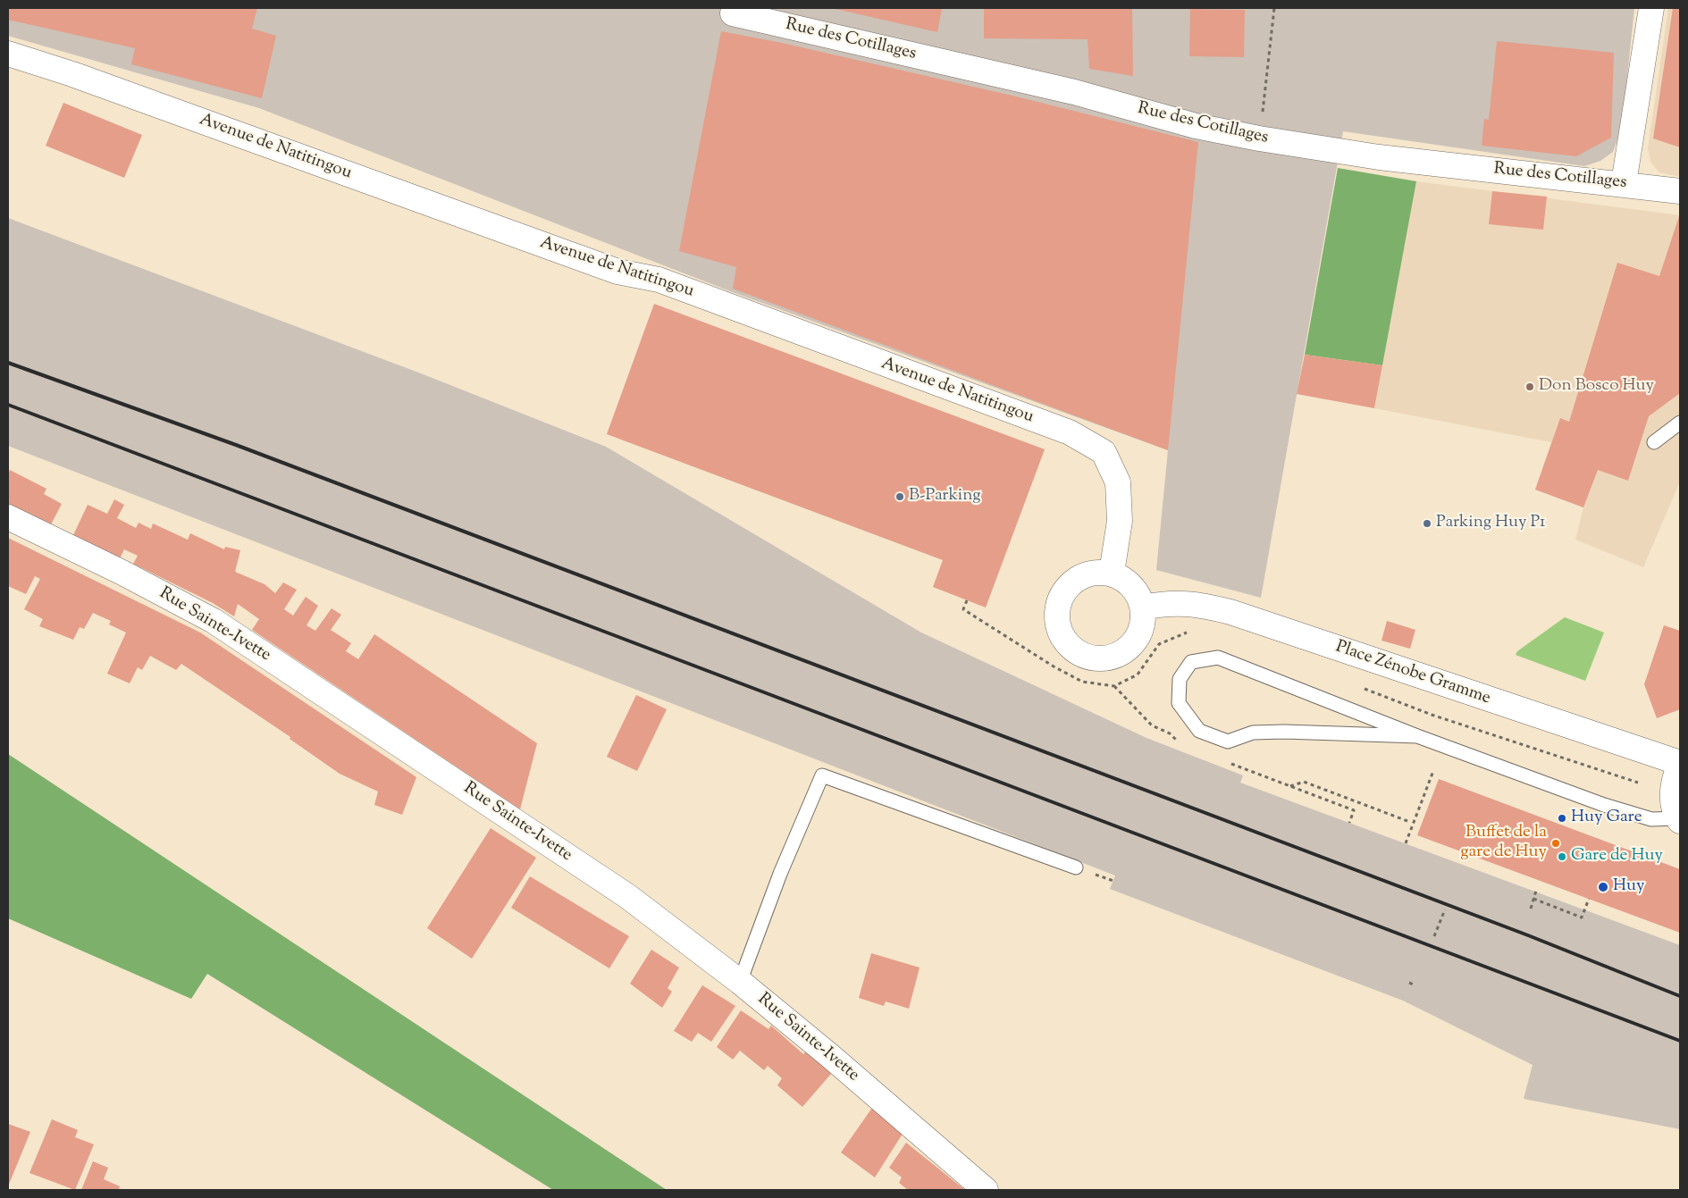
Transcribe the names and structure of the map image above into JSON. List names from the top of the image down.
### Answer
{
  "streets": {
    "street": [
      "Rue des Cotillages",
      "Avenue de Natitingou",
      "Rue Sainte-Ivette",
      "Place Zénobe Gramme"
    ]
  },
  "crossings": [
    ["Avenue de Natitingou", "Place Zénobe Gramme"]
  ],
  "places": [
    "Don Bosco Huy",
    "B-Parking",
    "Parking Huy P1",
    "Huy Gare",
    "Buffet de la gare de Huy",
    "Gare de Huy",
    "Huy"
  ]
}
